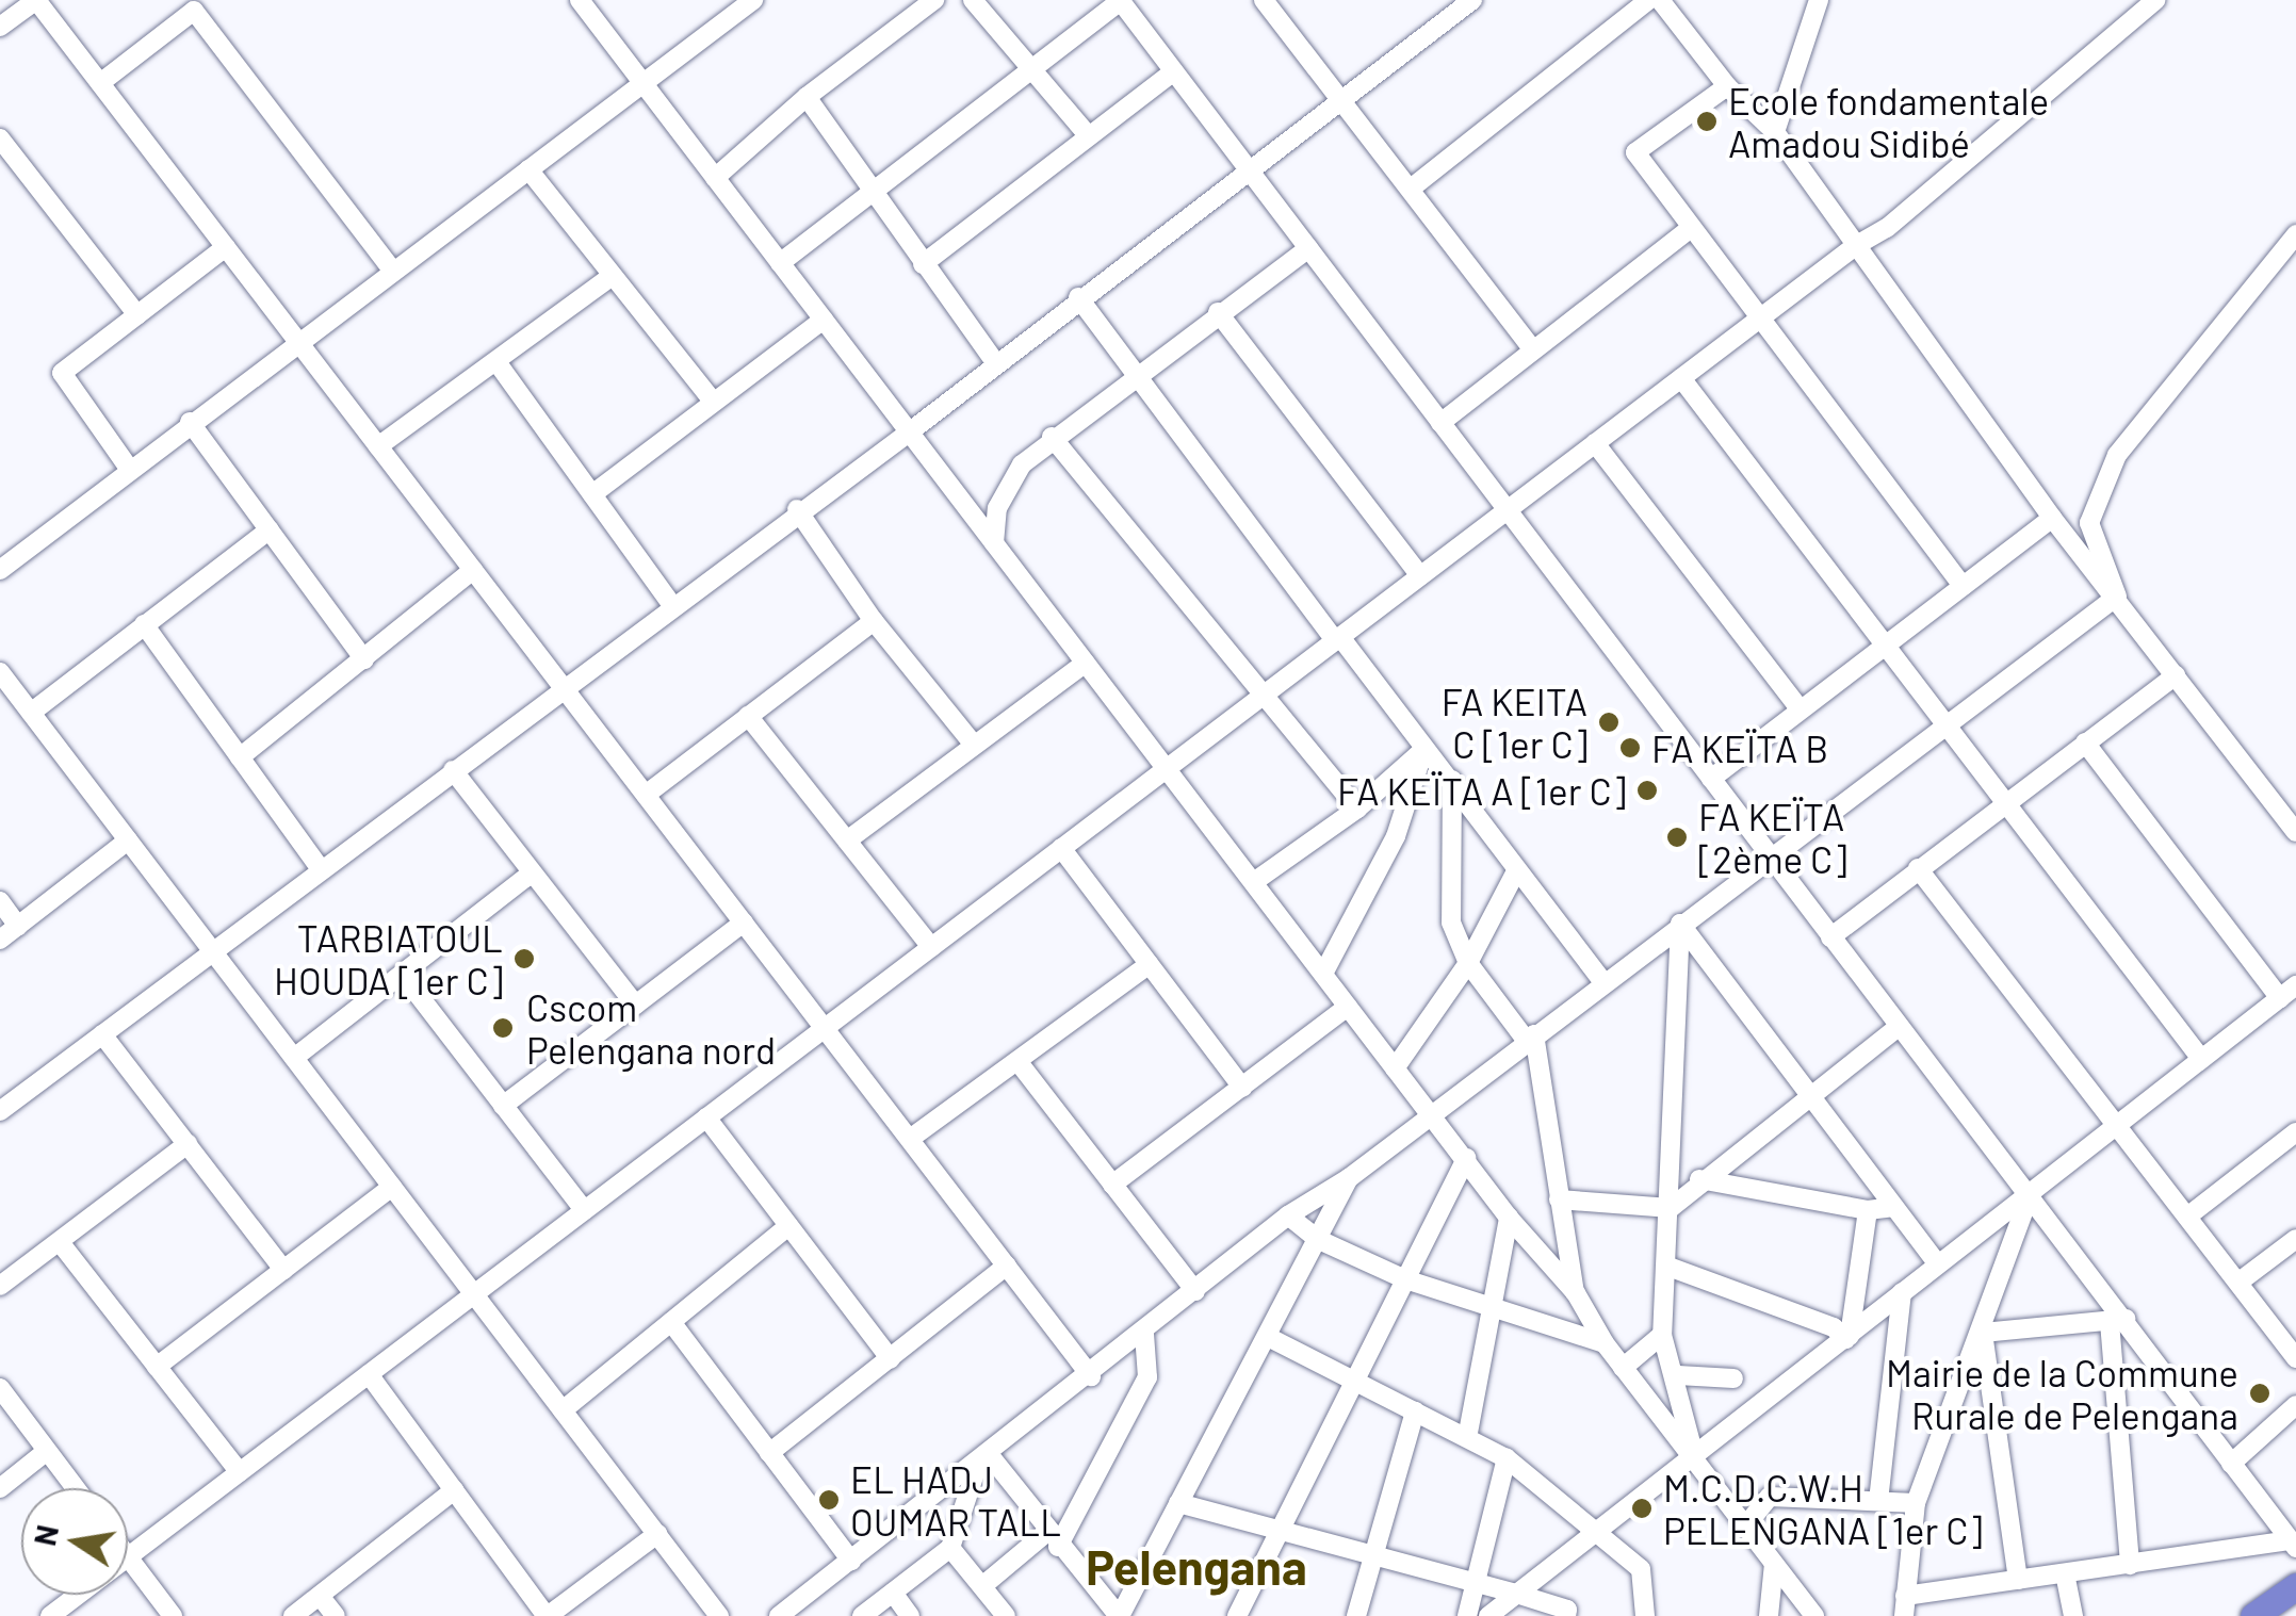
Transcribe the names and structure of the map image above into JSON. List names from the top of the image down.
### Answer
{
  "districts": ["Pelengana"],
  "places": [
    "Ecole fondamentale Amadou Sidibé",
    "FA KEITA C [1er C]",
    "FA KEÏTA B",
    "FA KEÏTA A [1er C]",
    "FA KEÏTA [2ème C]",
    "TARBIATOUL HOUDA [1er C]",
    "Cscom Pelengana nord",
    "Mairie de la Commune Rurale de Pelengana",
    "EL HADJ OUMAR TALL",
    "M.C.D.C.W.H PELENGANA [1er C]"
  ],
  "north": "left"
}
